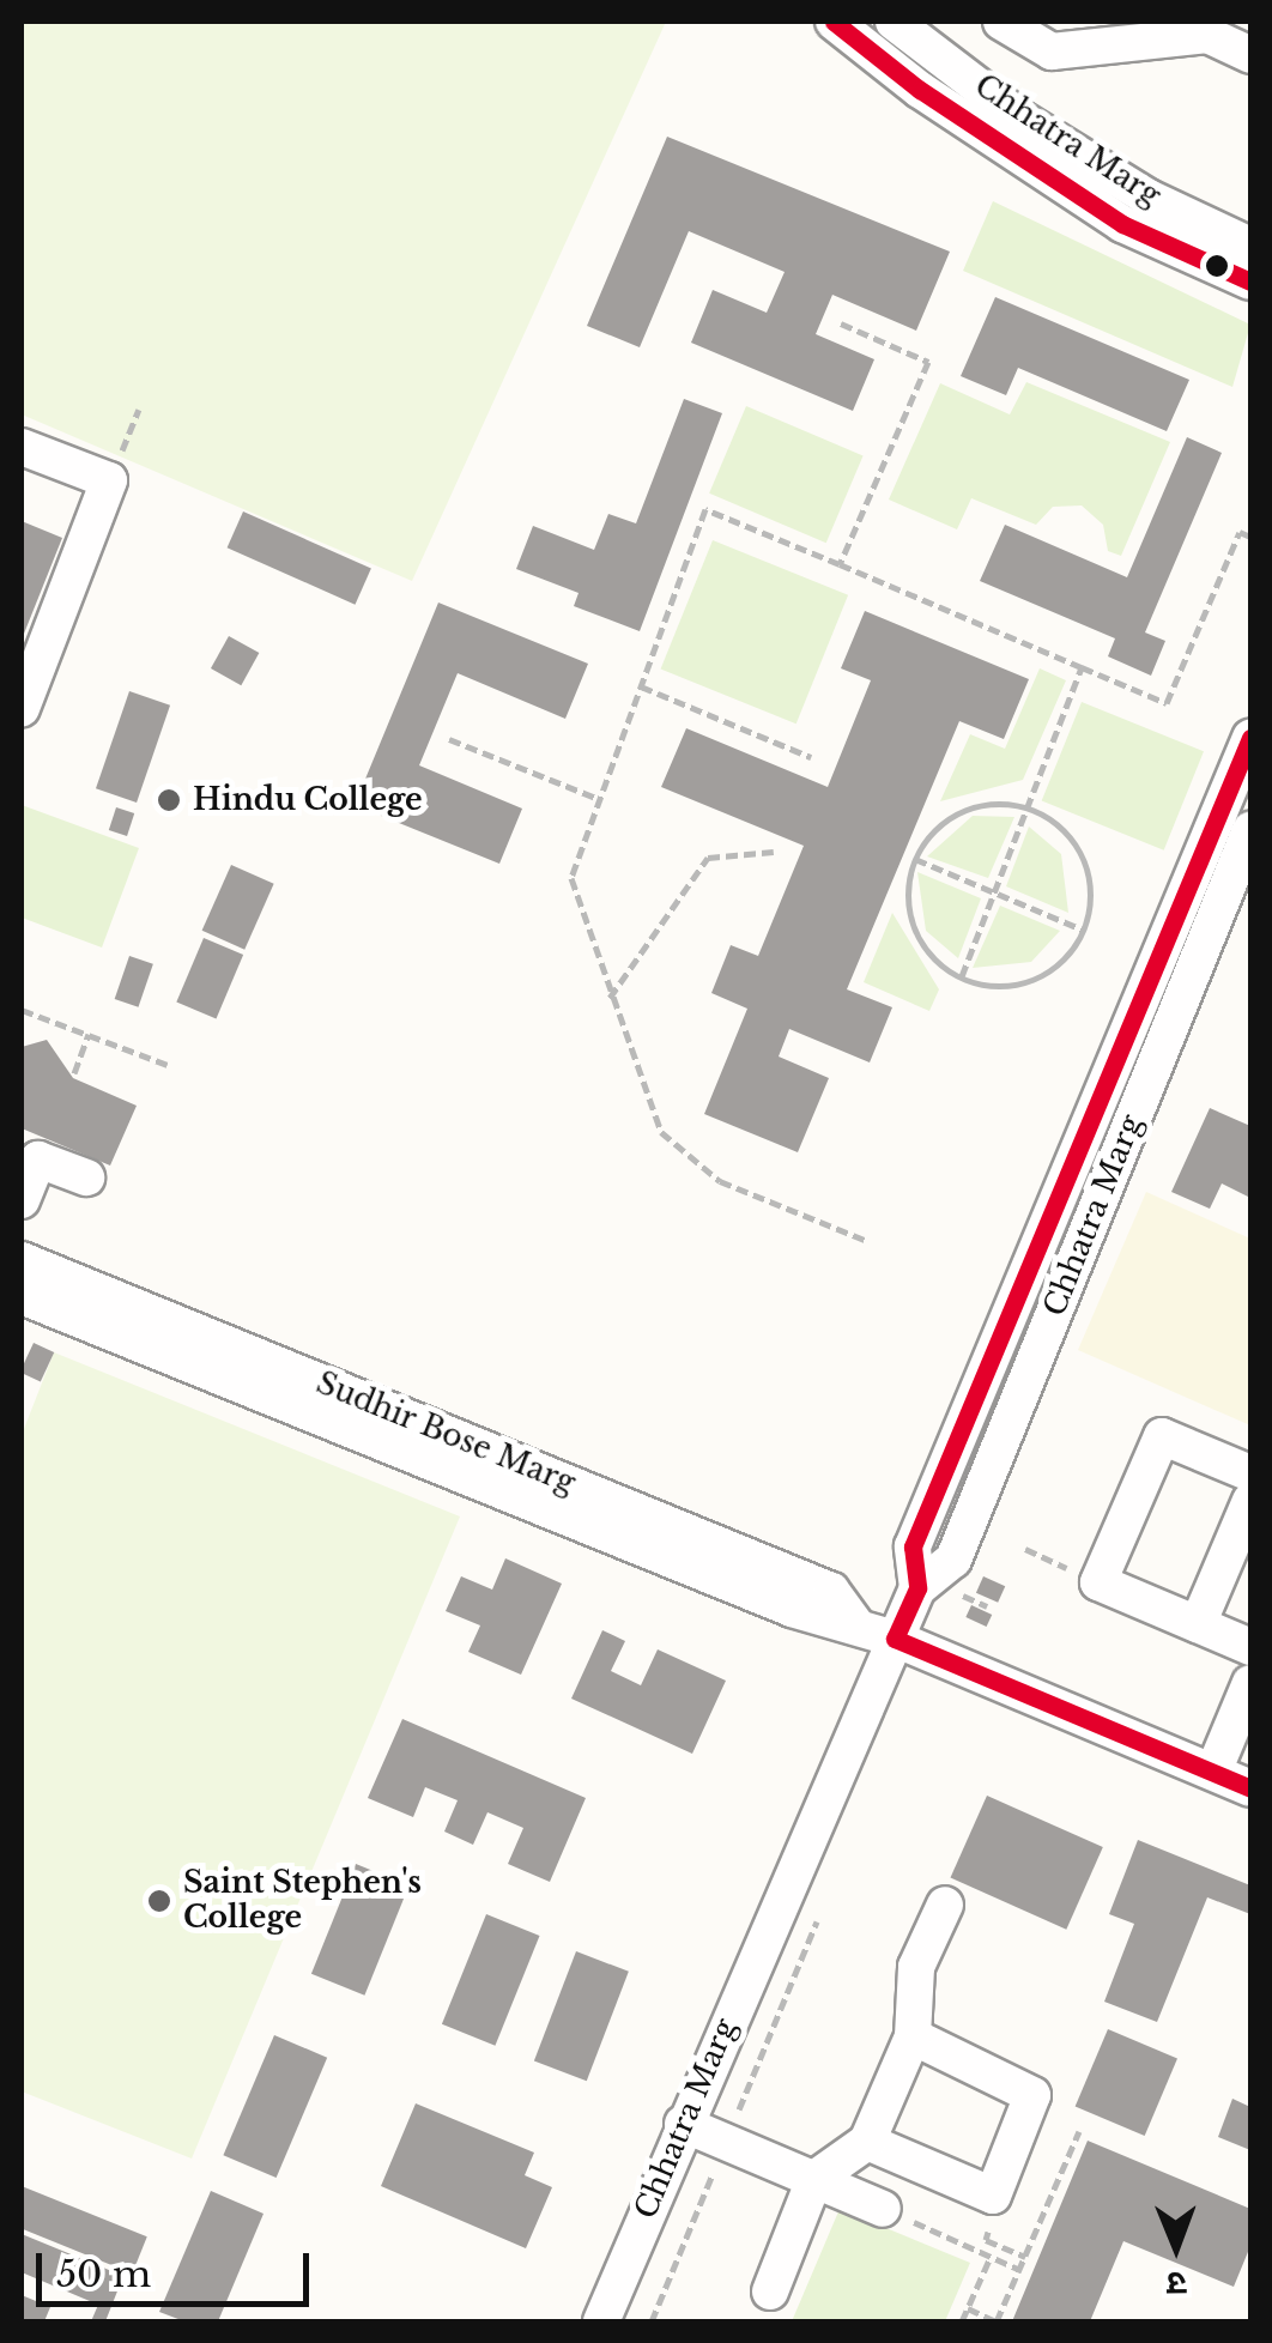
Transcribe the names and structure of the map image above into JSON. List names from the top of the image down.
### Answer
{
  "streets": {
    "street": ["Chhatra Marg", "Sudhir Bose Marg"]
  },
  "crossings": [
    ["Chhatra Marg", "Sudhir Bose Marg"]
  ],
  "places": ["Hindu College", "Saint Stephen's College"],
  "scale_bar": "50 m",
  "north": "bottom"
}
